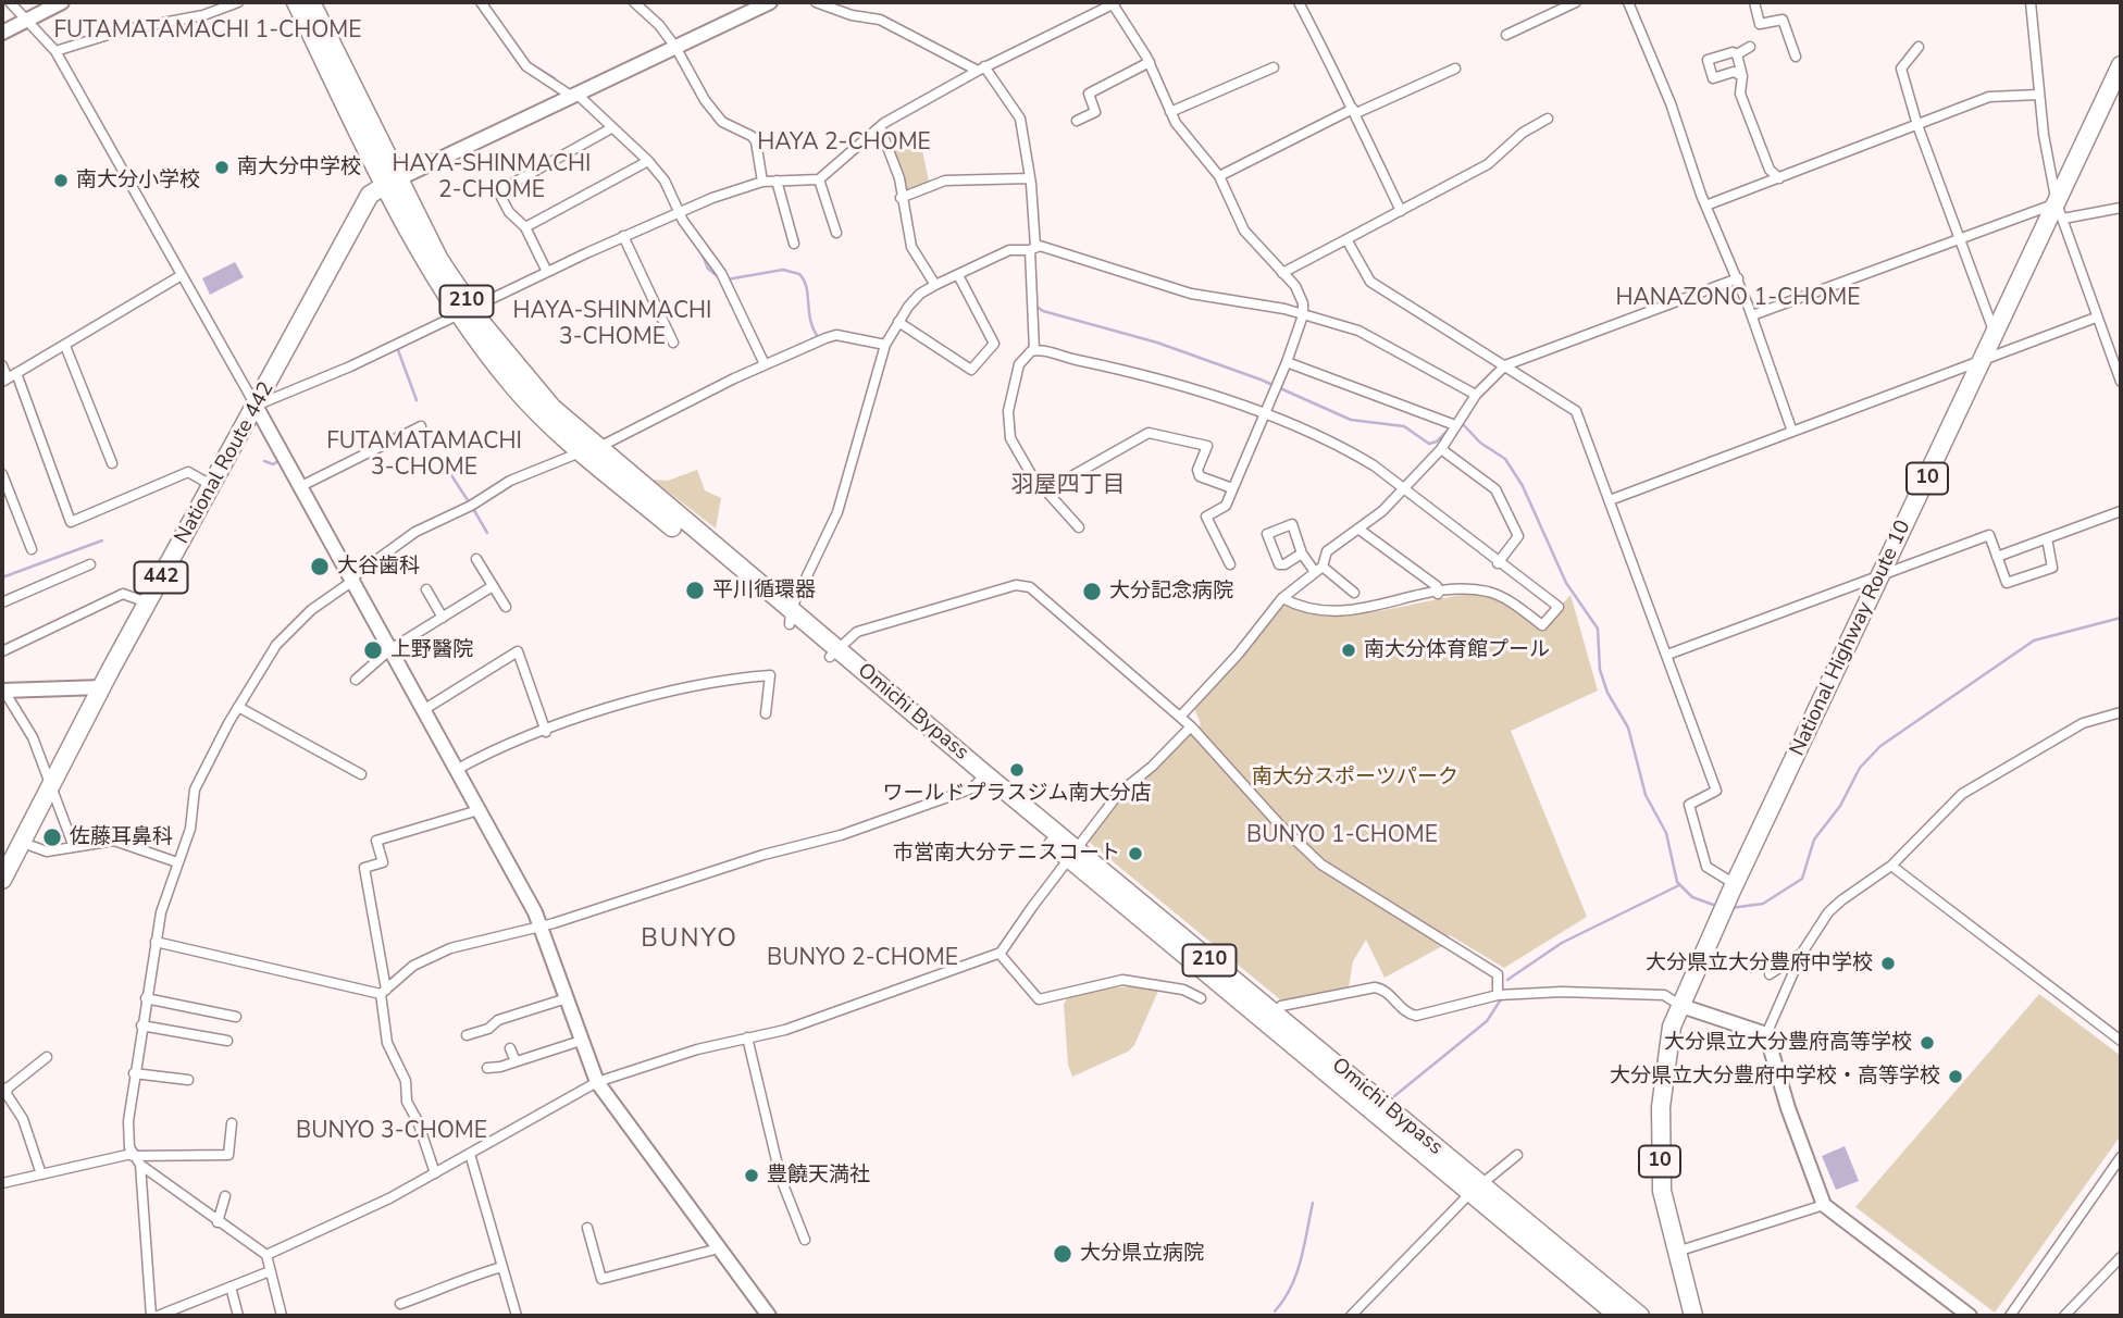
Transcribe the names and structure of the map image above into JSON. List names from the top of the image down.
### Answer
{
  "streets": {
    "highway": [
      "210",
      "National Route 442",
      "10",
      "442",
      "National Highway Route 10",
      "Omichi Bypass"
    ]
  },
  "crossings": [
    ["National Route 442", "Omichi Bypass"]
  ],
  "districts": [
    "FUTAMATAMACHI 1-CHOME",
    "HAYA 2-CHOME",
    "HAYA-SHINMACHI 2-CHOME",
    "HANAZONO 1-CHOME",
    "HAYA-SHINMACHI 3-CHOME",
    "FUTAMATAMACHI 3-CHOME",
    "羽屋四丁目",
    "BUNYO 1-CHOME",
    "BUNYO",
    "BUNYO 2-CHOME",
    "BUNYO 3-CHOME"
  ],
  "parks": ["南大分スポーツパーク"],
  "places": [
    "南大分中学校",
    "南大分小学校",
    "大谷歯科",
    "平川循環器",
    "大分記念病院",
    "上野醫院",
    "南大分体育館プール",
    "ワールドプラスジム南大分店",
    "佐藤耳鼻科",
    "市営南大分テニスコート",
    "大分県立大分豊府中学校",
    "大分県立大分豊府高等学校",
    "大分県立大分豊府中学校・高等学校",
    "豊饒天満社",
    "大分県立病院"
  ]
}
